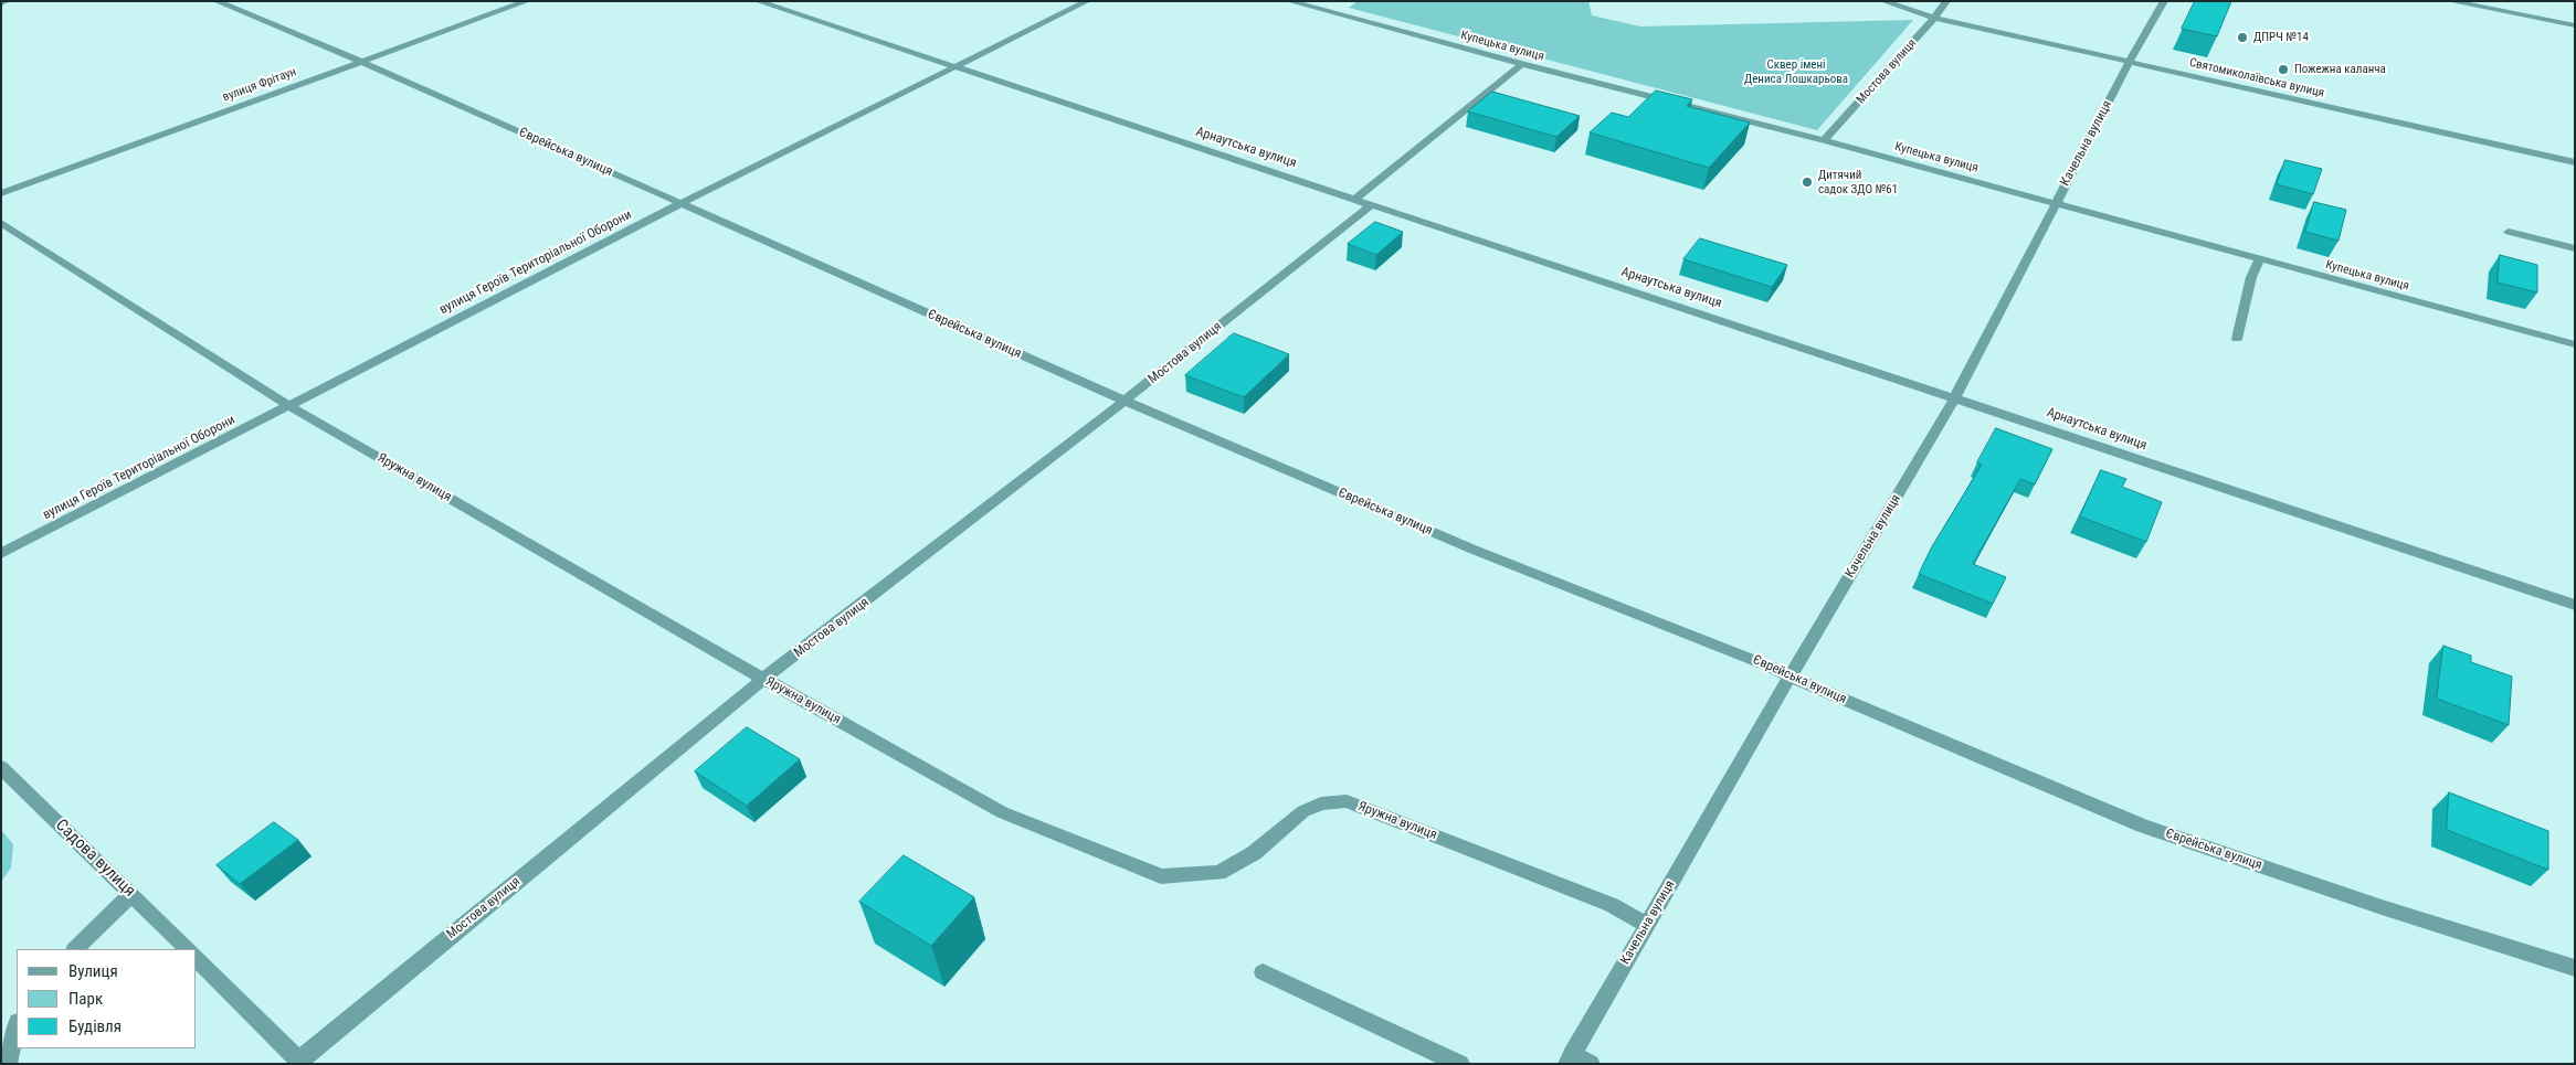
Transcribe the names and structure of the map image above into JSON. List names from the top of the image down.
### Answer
{
  "streets": {
    "street": [
      "Купецька вулиця",
      "Мостова вулиця",
      "Святомиколаївська вулиця",
      "вулиця Фрітаун",
      "Качельна вулиця",
      "Арнаутська вулиця",
      "Єврейська вулиця",
      "вулиця Героїв Територіальної Оборони",
      "Яружна вулиця",
      "Садова вулиця"
    ]
  },
  "crossings": [
    ["Купецька вулиця", "Мостова вулиця"],
    ["Купецька вулиця", "Качельна вулиця"],
    ["Мостова вулиця", "Святомиколаївська вулиця"],
    ["Мостова вулиця", "Арнаутська вулиця"],
    ["Мостова вулиця", "Єврейська вулиця"],
    ["Мостова вулиця", "Яружна вулиця"],
    ["Святомиколаївська вулиця", "Качельна вулиця"],
    ["вулиця Фрітаун", "Єврейська вулиця"],
    ["Качельна вулиця", "Арнаутська вулиця"],
    ["Качельна вулиця", "Єврейська вулиця"],
    ["Качельна вулиця", "Яружна вулиця"],
    ["Арнаутська вулиця", "вулиця Героїв Територіальної Оборони"],
    ["Єврейська вулиця", "вулиця Героїв Територіальної Оборони"],
    ["вулиця Героїв Територіальної Оборони", "Яружна вулиця"]
  ],
  "parks": ["Сквер імені Дениса Лошкарьова"],
  "places": ["ДПРЧ №14", "Пожежна каланча", "Дитячий садок ЗДО №61"],
  "legend": ["Вулиця", "Парк", "Будівля"]
}
